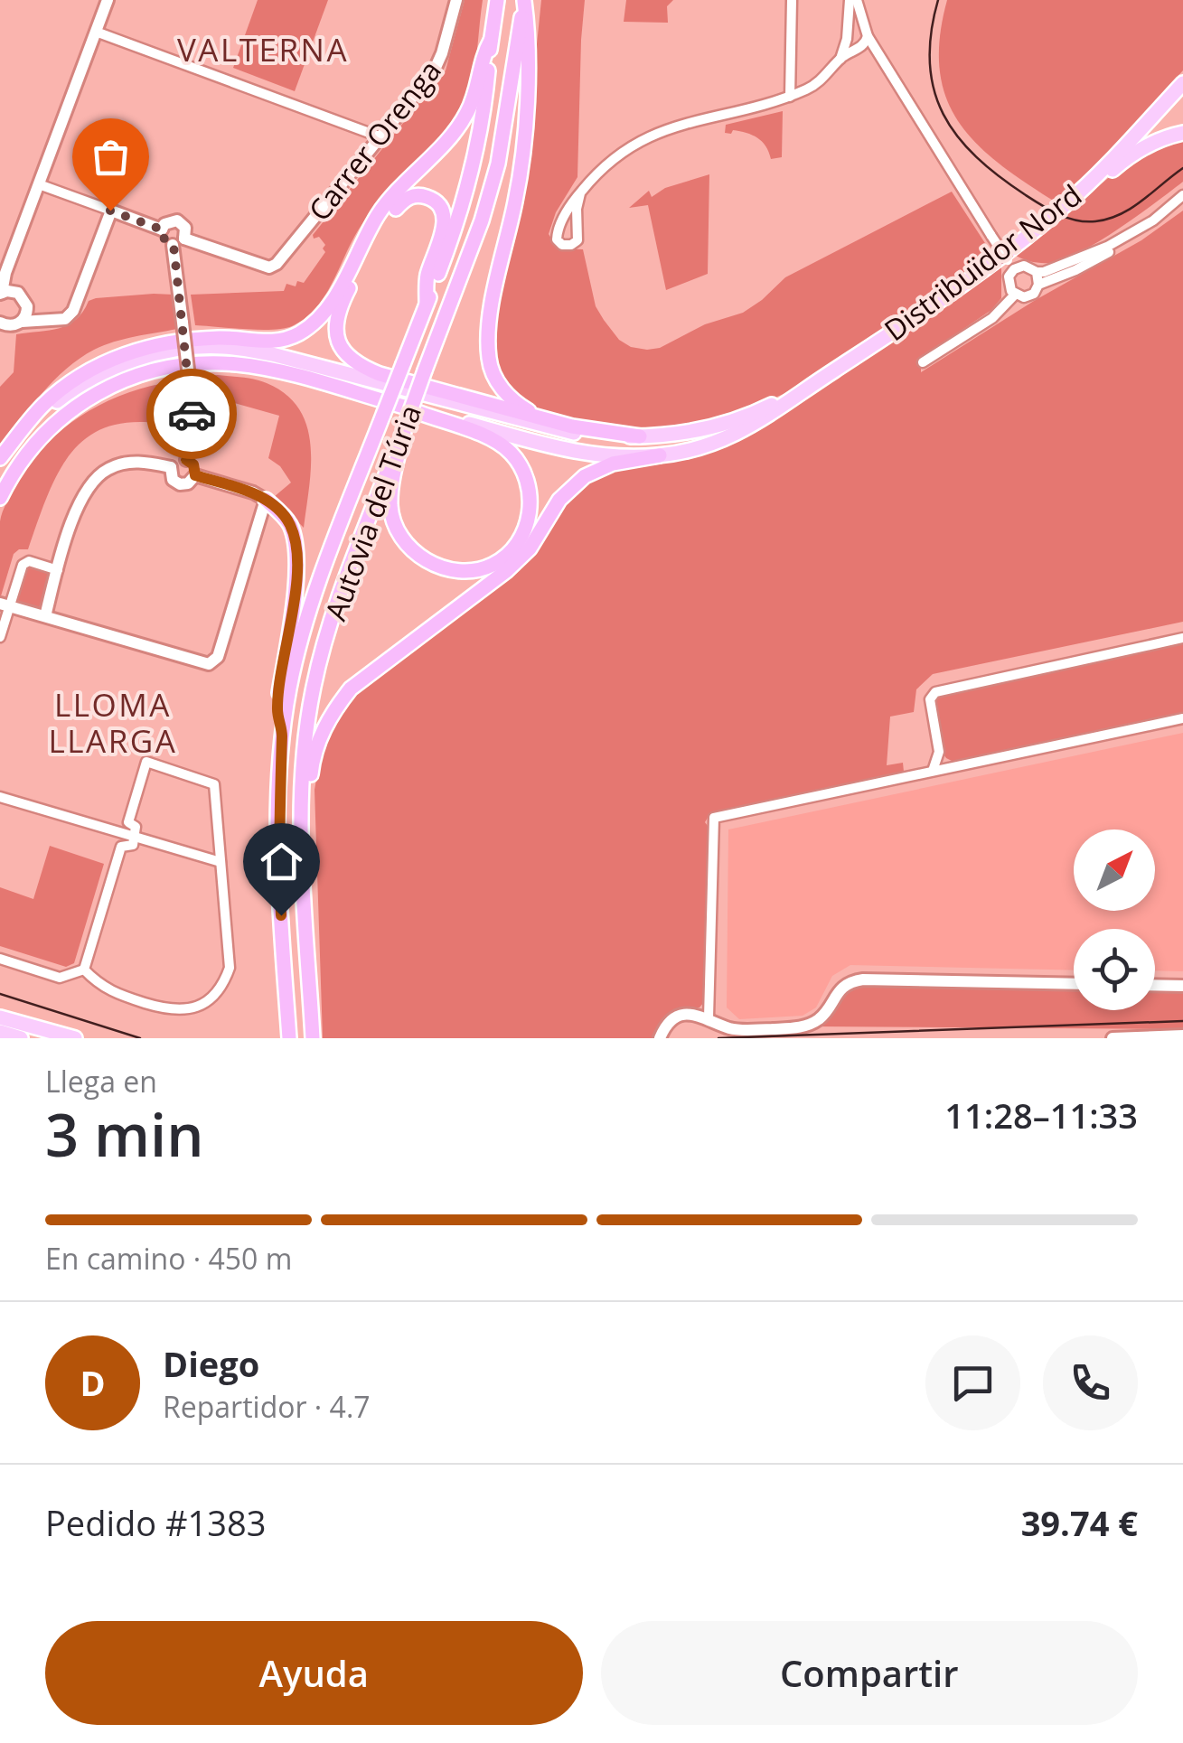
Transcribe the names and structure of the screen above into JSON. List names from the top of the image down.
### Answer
{
  "streets": {
    "highway": ["Distribuïdor Nord", "Autovia del Túria"],
    "street": ["Carrer Orenga"]
  },
  "districts": ["VALTERNA", "LLOMA LLARGA"],
  "north": "top right",
  "page": {
    "heading": ["3 min", "Llega en", "11:28–11:33"],
    "panel": [
      "Diego",
      "Repartidor · 4.7",
      "Pedido #1383",
      "39.74 €"
    ],
    "bar": "En camino · 450 m",
    "round": "D",
    "buttons": ["Ayuda", "Compartir"]
  }
}
